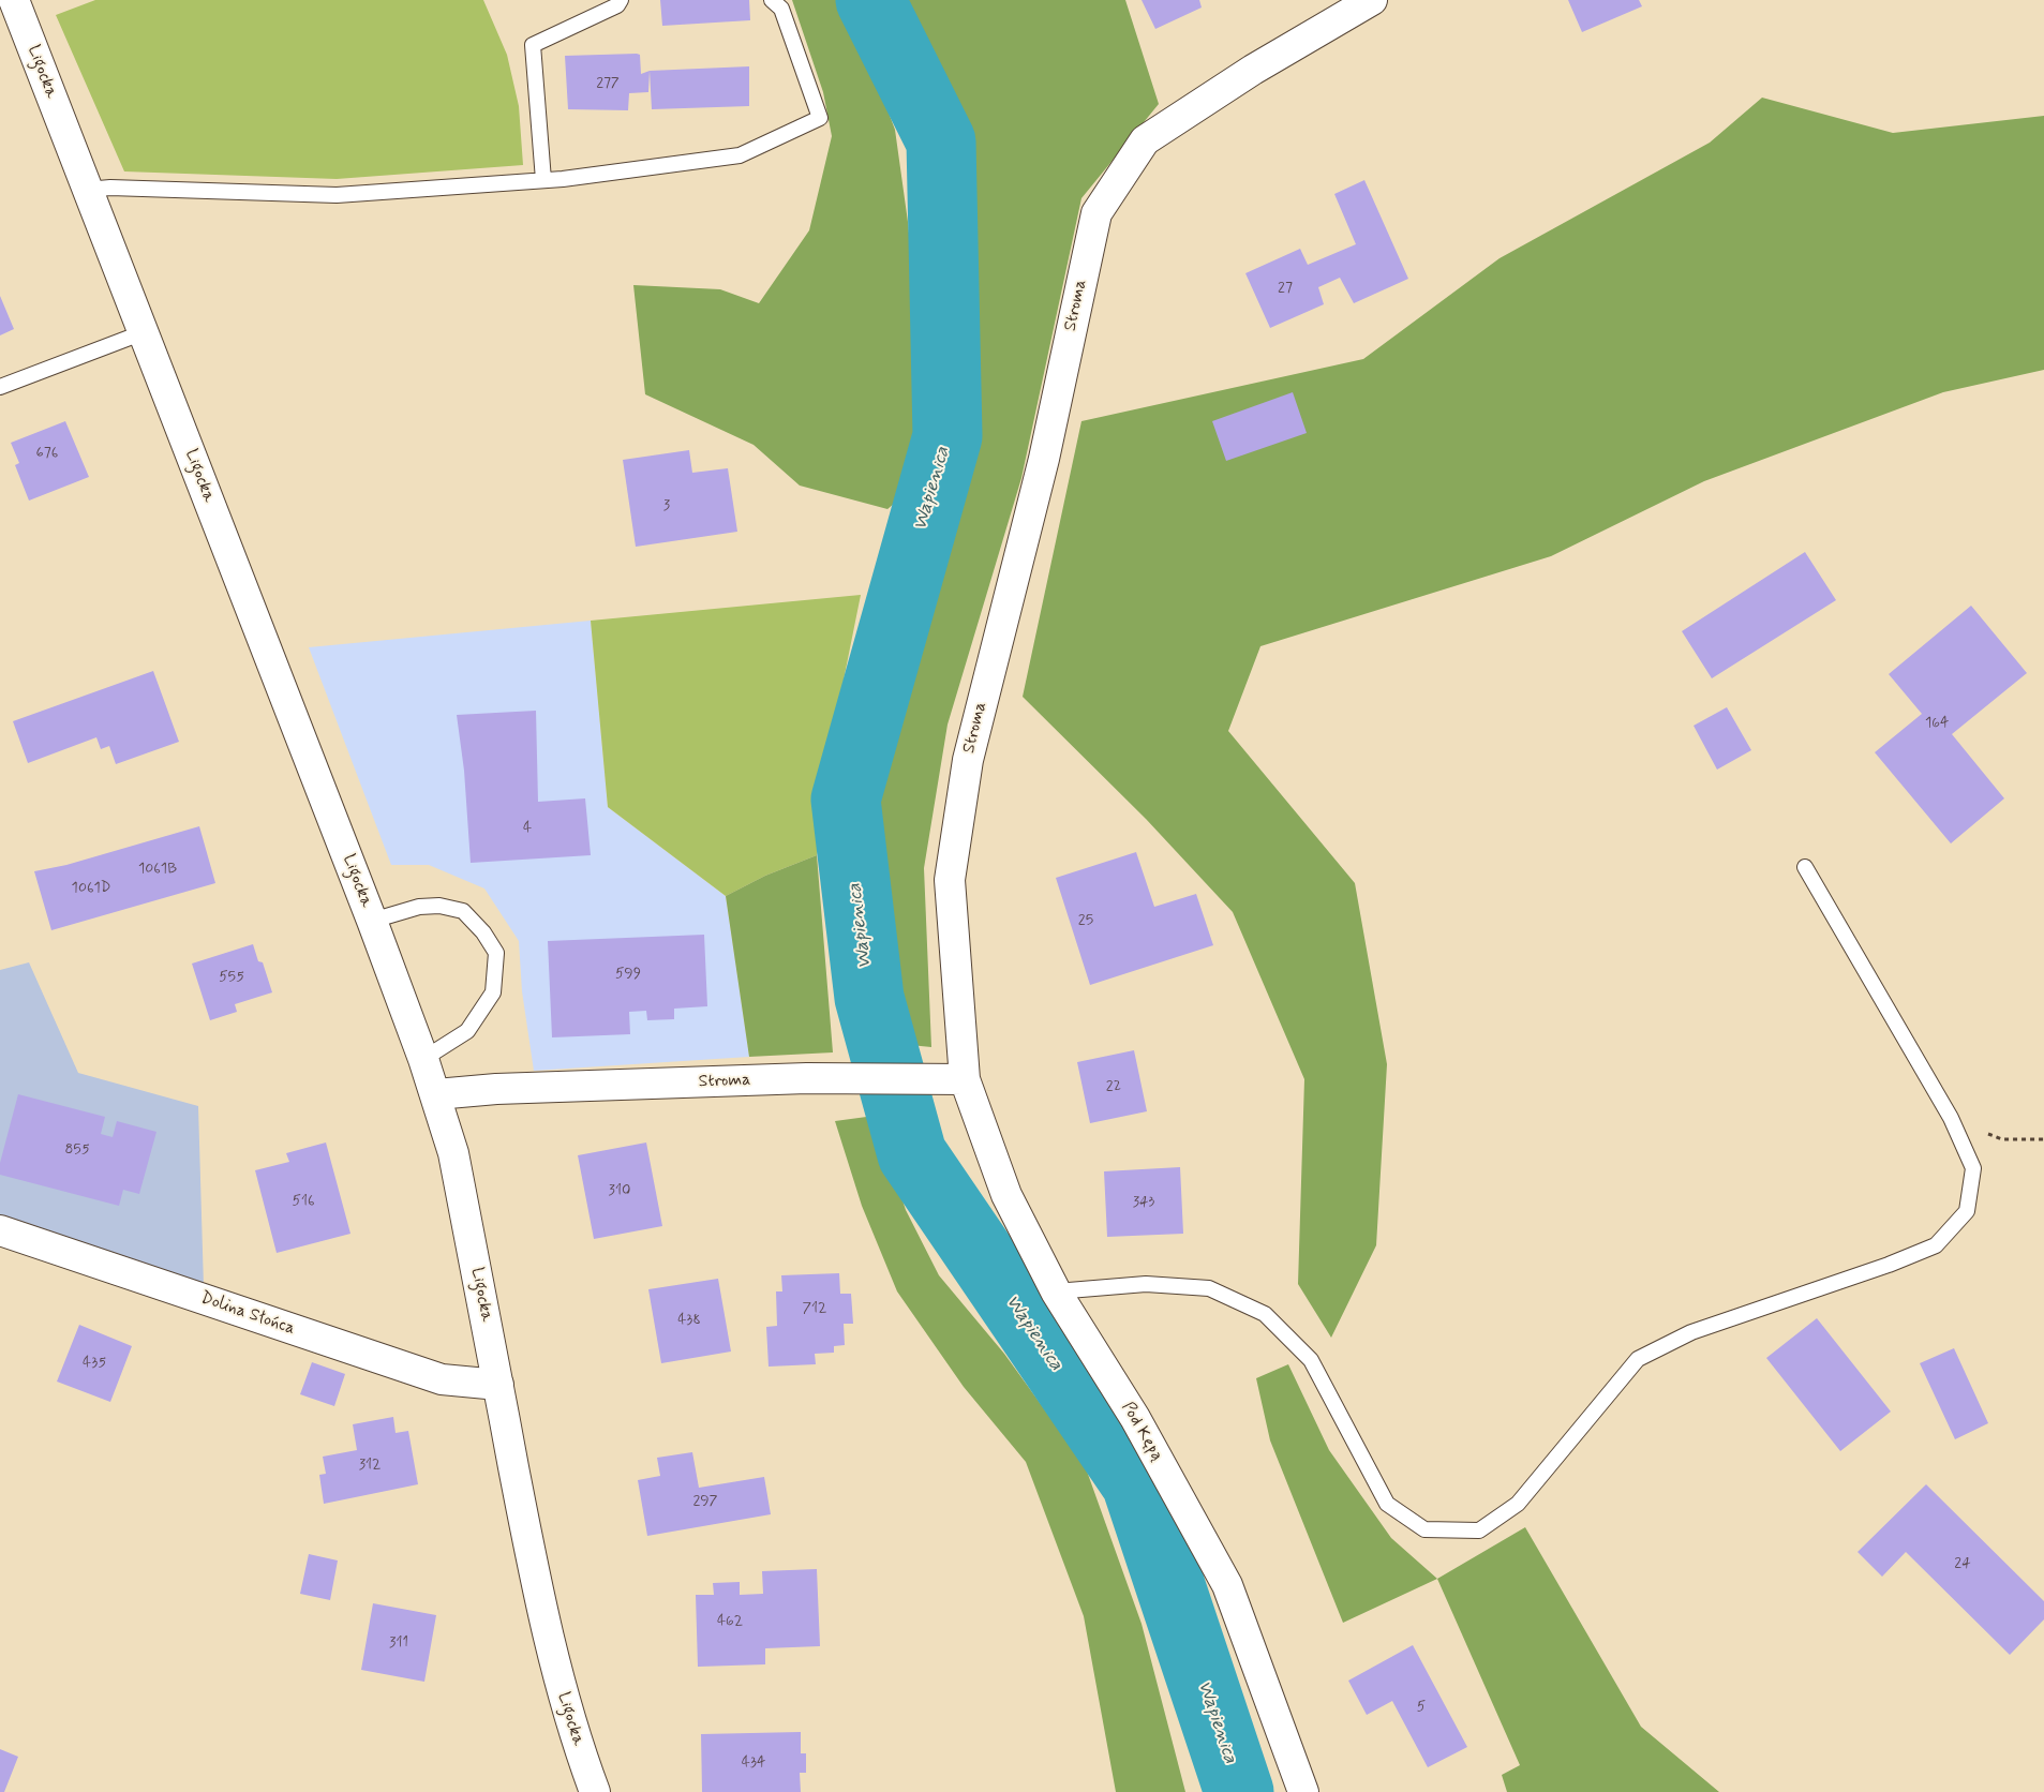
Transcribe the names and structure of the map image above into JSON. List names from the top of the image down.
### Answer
{
  "streets": {
    "street": [
      "Ligocka",
      "Stroma",
      "Dolina Słońca",
      "Pod Kępą"
    ]
  },
  "crossings": [
    ["Ligocka", "Stroma"],
    ["Ligocka", "Dolina Słońca"],
    ["Stroma", "Pod Kępą"]
  ],
  "water": ["Wapienica"],
  "house_numbers": [
    "277",
    "27",
    "676",
    "3",
    "164",
    "4",
    "1061B",
    "1061D",
    "25",
    "599",
    "555",
    "22",
    "855",
    "310",
    "516",
    "343",
    "712",
    "438",
    "435",
    "312",
    "297",
    "24",
    "462",
    "311",
    "5",
    "434"
  ]
}
